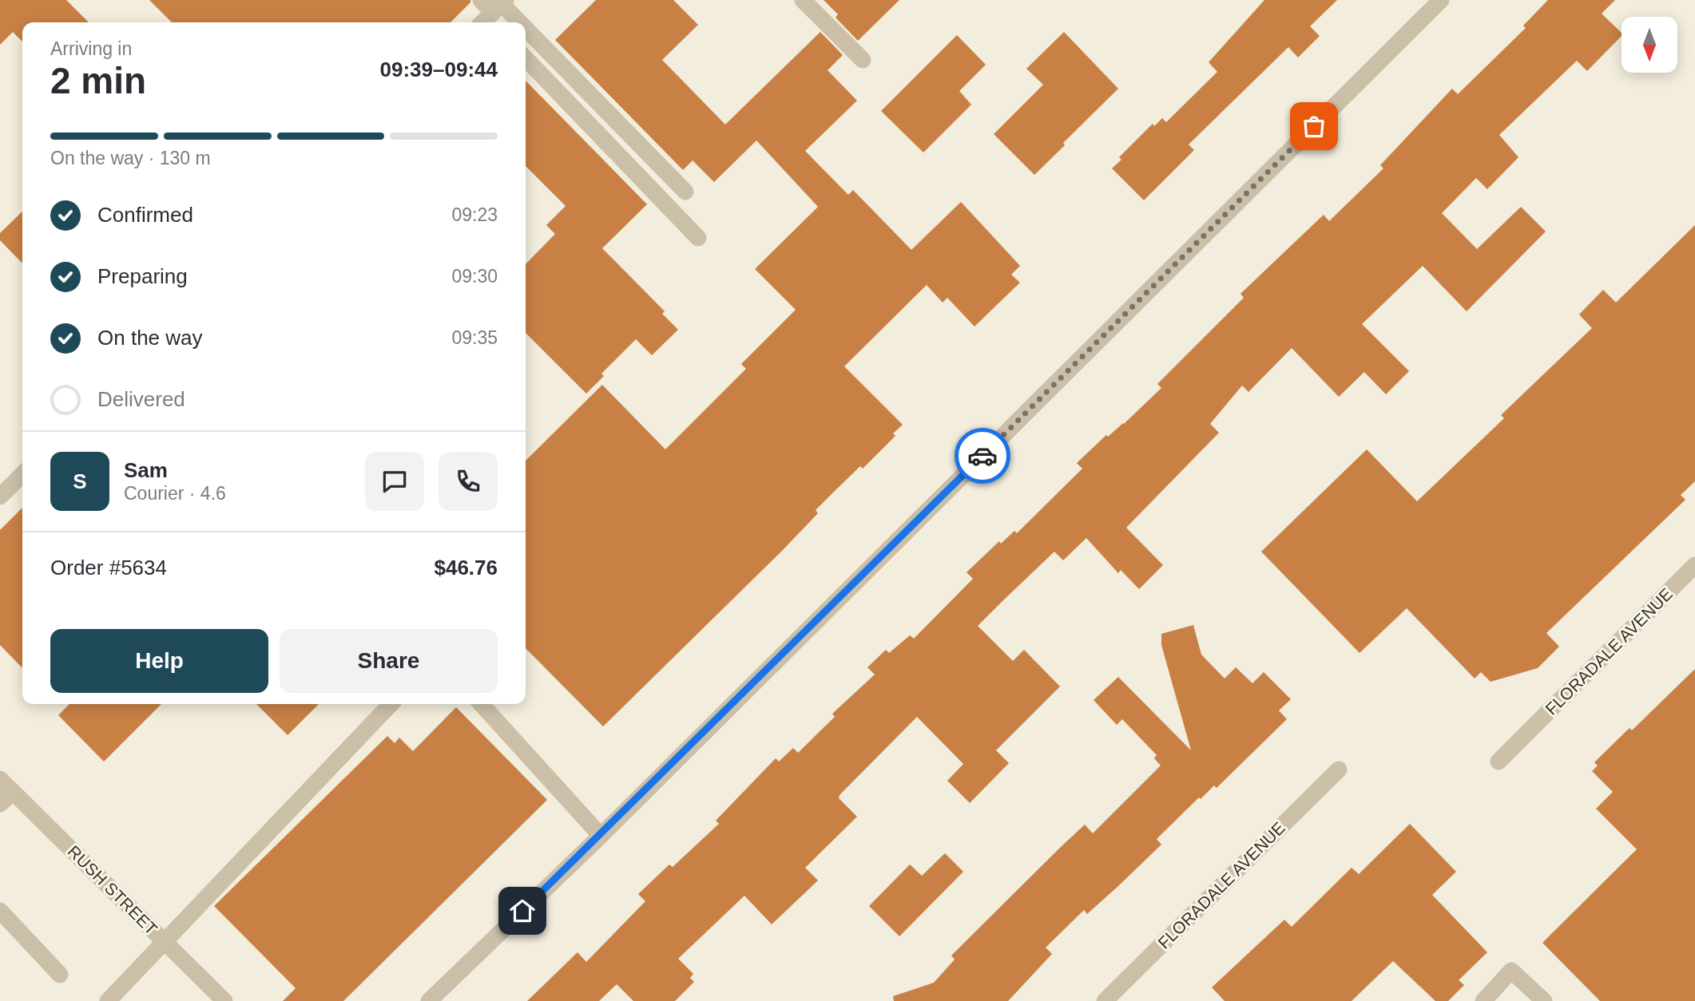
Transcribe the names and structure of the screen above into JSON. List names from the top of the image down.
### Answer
{
  "streets": {
    "street": ["FLORADALE AVENUE", "RUSH STREET"]
  },
  "north": "bottom",
  "page": {
    "heading": ["2 min", "Arriving in", "09:39–09:44"],
    "panel": [
      "Sam",
      "Courier · 4.6",
      "Order #5634",
      "$46.76"
    ],
    "bar": "On the way · 130 m",
    "list": [
      ["Confirmed", "09:23"],
      ["Preparing", "09:30"],
      ["On the way", "09:35"],
      "Delivered"
    ],
    "round": "S",
    "buttons": ["Help", "Share"]
  }
}
